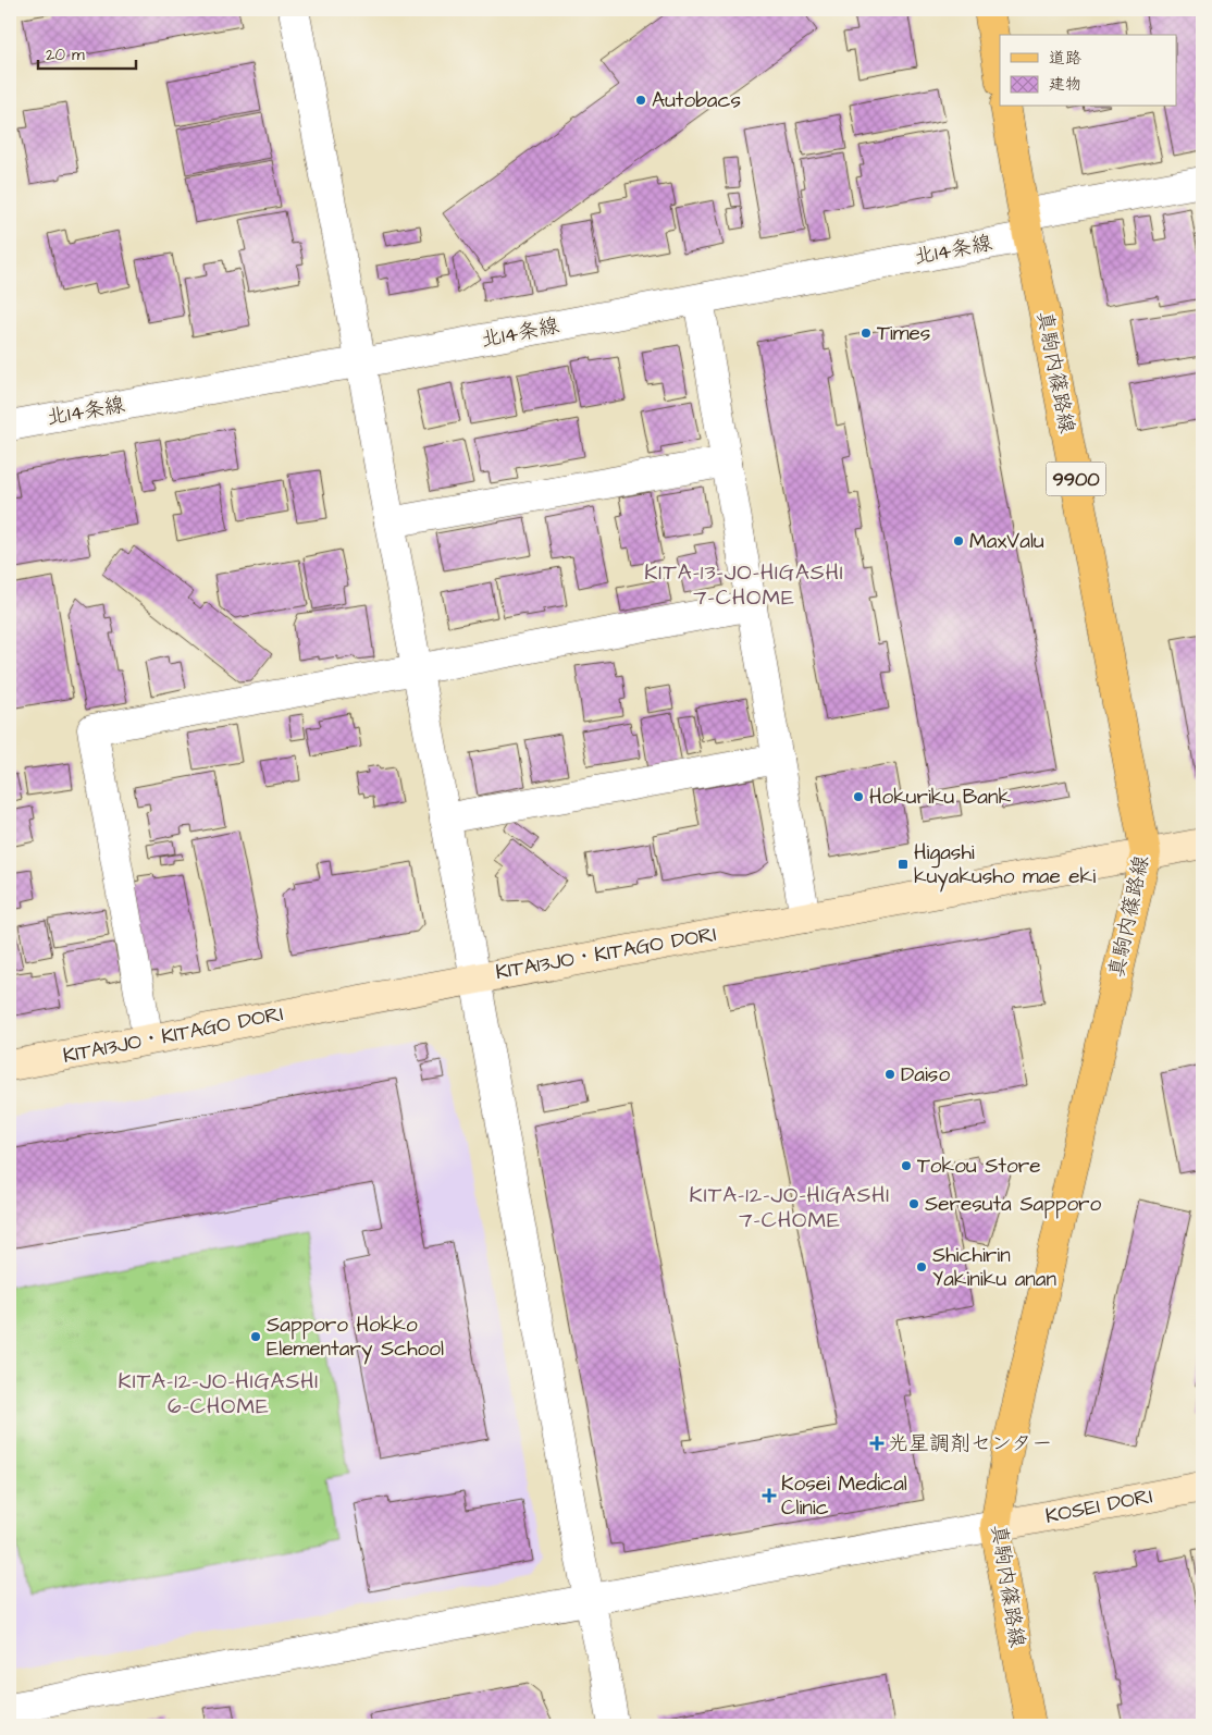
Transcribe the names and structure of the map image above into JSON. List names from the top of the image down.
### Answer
{
  "streets": {
    "main road": ["真駒内篠路線", "9900"],
    "street": ["北14条線", "KITA13JO・KITAGO DORI", "KOSEI DORI"]
  },
  "crossings": [
    ["北14条線", "真駒内篠路線"],
    ["真駒内篠路線", "KITA13JO・KITAGO DORI"],
    ["真駒内篠路線", "KOSEI DORI"]
  ],
  "districts": ["KITA-13-JO-HIGASHI 7-CHOME", "KITA-12-JO-HIGASHI 7-CHOME", "KITA-12-JO-HIGASHI 6-CHOME"],
  "places": {
    "other": [
      "Autobacs",
      "Times",
      "MaxValu",
      "Hokuriku Bank",
      "Daiso",
      "Tokou Store",
      "Seresuta Sapporo",
      "Shichirin Yakiniku anan",
      "Sapporo Hokko Elementary School"
    ],
    "transit": ["Higashi kuyakusho mae eki"],
    "health": ["光星調剤センター", "Kosei Medical Clinic"]
  },
  "legend": ["道路", "建物"],
  "scale_bar": "20 m"
}
